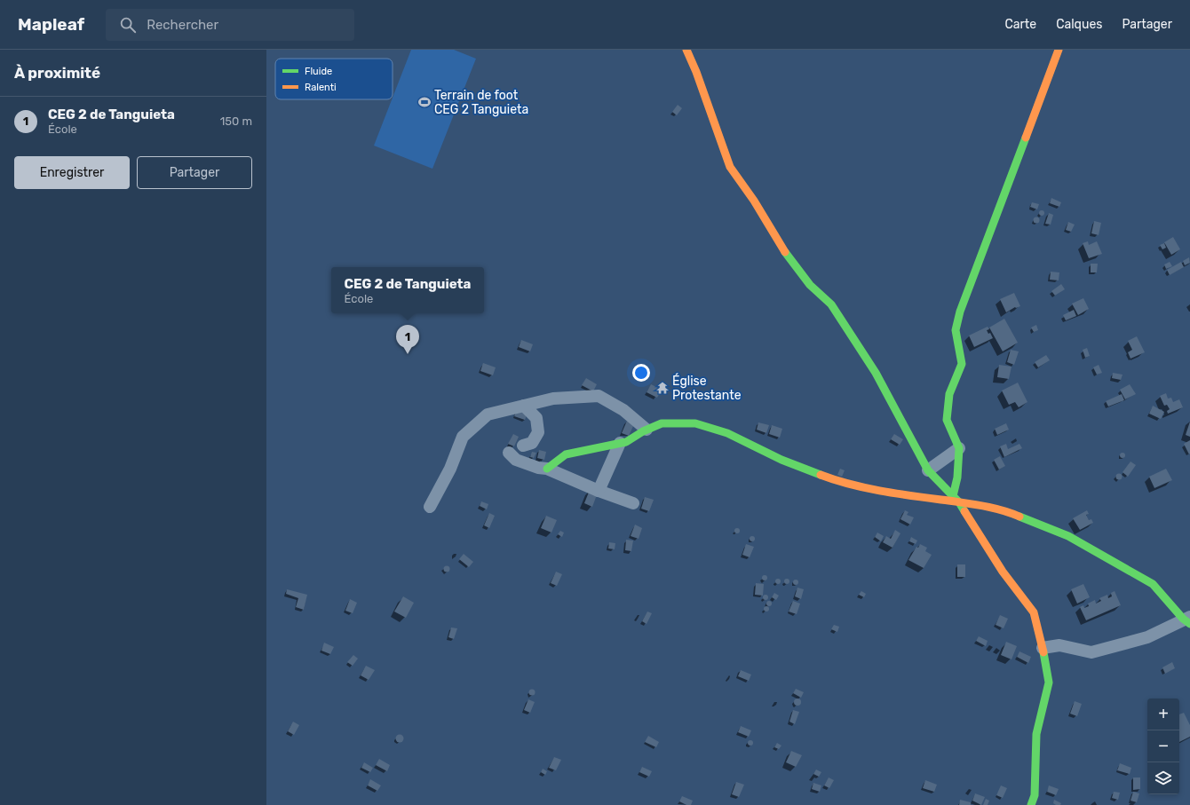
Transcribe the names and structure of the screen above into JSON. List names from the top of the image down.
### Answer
{
  "places": {
    "sports": ["Terrain de foot CEG 2 Tanguieta"],
    "temple": ["Église Protestante"]
  },
  "legend": ["Fluide", "Ralenti"],
  "page": {
    "header": "Mapleaf",
    "search": "Rechercher",
    "nav": ["Carte", "Calques", "Partager"],
    "heading": "À proximité",
    "list": [
      {
        "mark": "1",
        "name": "CEG 2 de Tanguieta",
        "note": "École",
        "value": "150 m"
      }
    ],
    "buttons": ["Enregistrer", "Partager"],
    "popup": ["CEG 2 de Tanguieta", "École"],
    "pins": "1",
    "map_buttons": ["+", "−"]
  }
}
